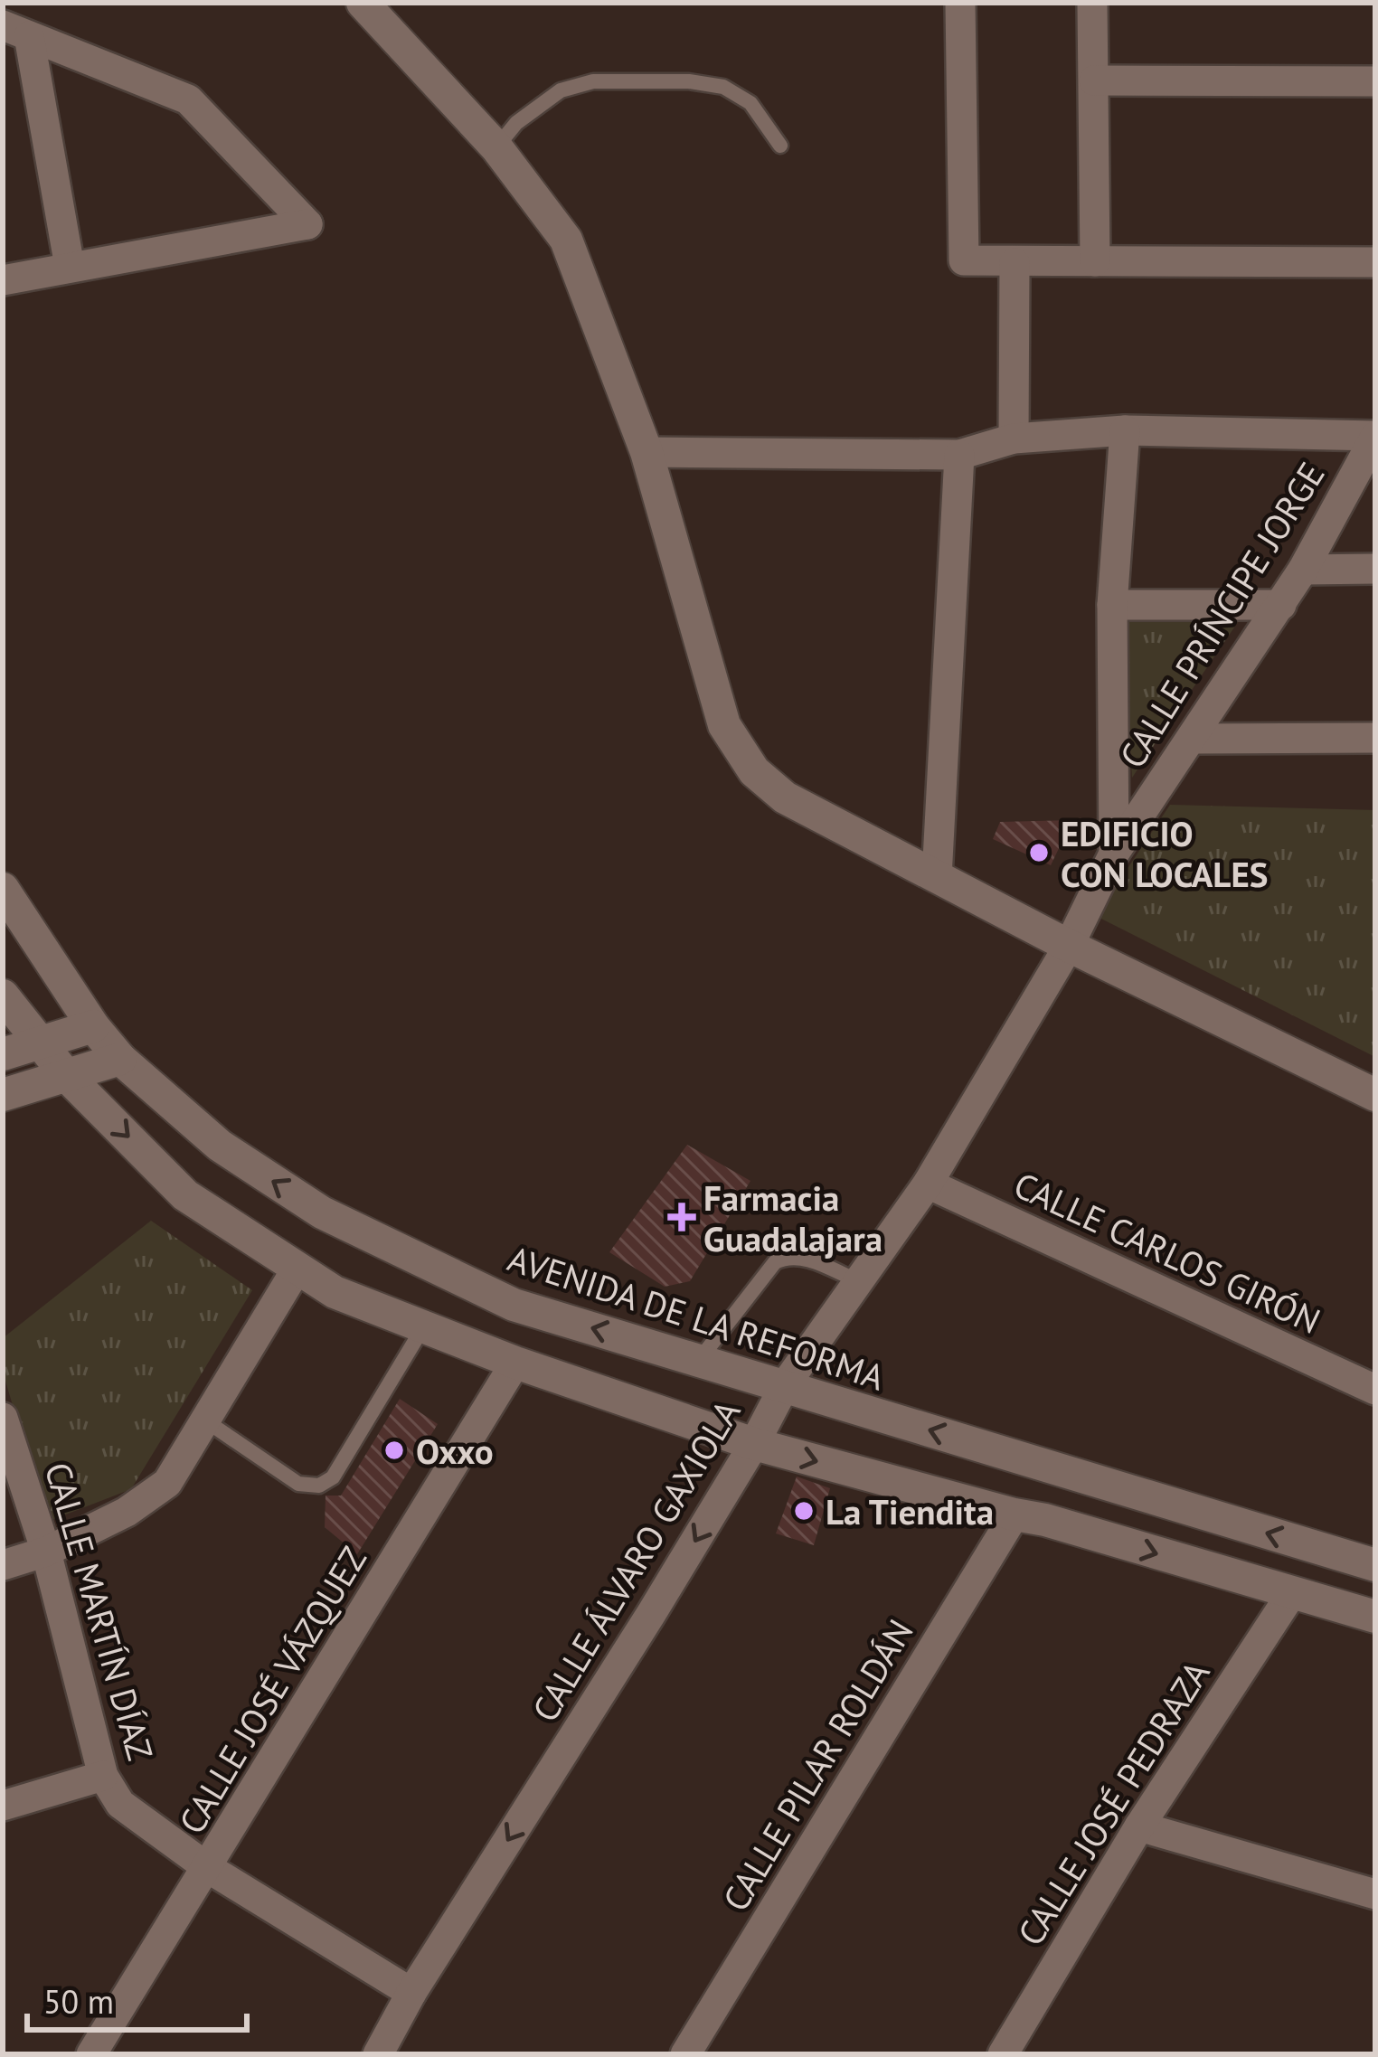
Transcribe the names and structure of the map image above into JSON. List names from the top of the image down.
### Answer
{
  "streets": {
    "main road": ["AVENIDA DE LA REFORMA"],
    "street": [
      "CALLE PRÍNCIPE JORGE",
      "CALLE CARLOS GIRÓN",
      "CALLE ÁLVARO GAXIOLA",
      "CALLE MARTÍN DÍAZ",
      "CALLE JOSÉ VÁZQUEZ",
      "CALLE PILAR ROLDÁN",
      "CALLE JOSÉ PEDRAZA"
    ]
  },
  "crossings": [
    ["CALLE PRÍNCIPE JORGE", "CALLE ÁLVARO GAXIOLA"],
    ["CALLE CARLOS GIRÓN", "CALLE ÁLVARO GAXIOLA"],
    ["AVENIDA DE LA REFORMA", "CALLE ÁLVARO GAXIOLA"],
    ["CALLE ÁLVARO GAXIOLA", "CALLE MARTÍN DÍAZ"],
    ["CALLE MARTÍN DÍAZ", "CALLE JOSÉ VÁZQUEZ"]
  ],
  "one_way": ["CALLE ÁLVARO GAXIOLA"],
  "places": {
    "other": ["EDIFICIO CON LOCALES", "Oxxo", "La Tiendita"],
    "health": ["Farmacia Guadalajara"]
  },
  "scale_bar": "50 m"
}
